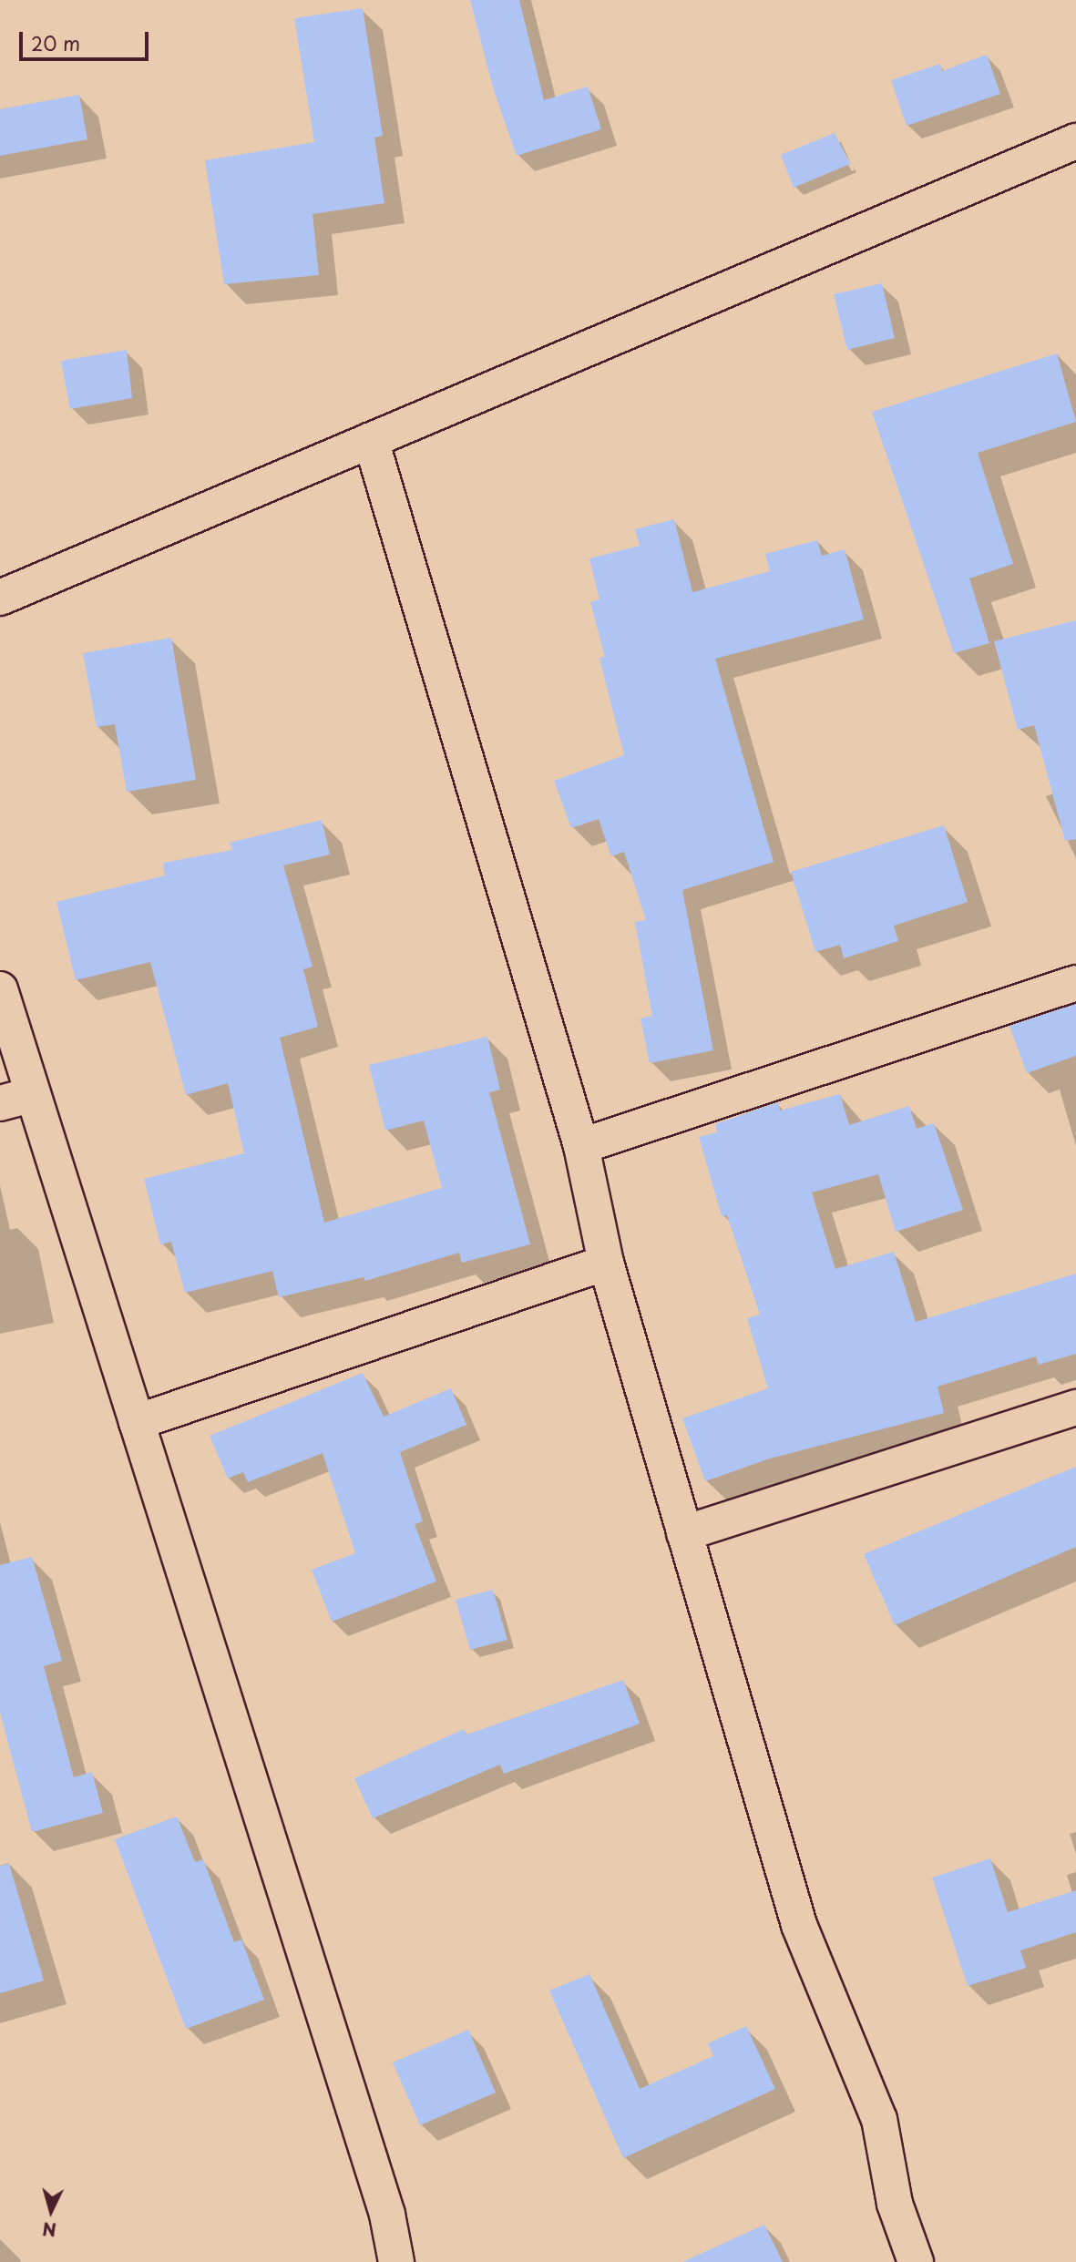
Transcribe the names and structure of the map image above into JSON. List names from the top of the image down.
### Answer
{
  "scale_bar": "20 m",
  "north": "bottom"
}
